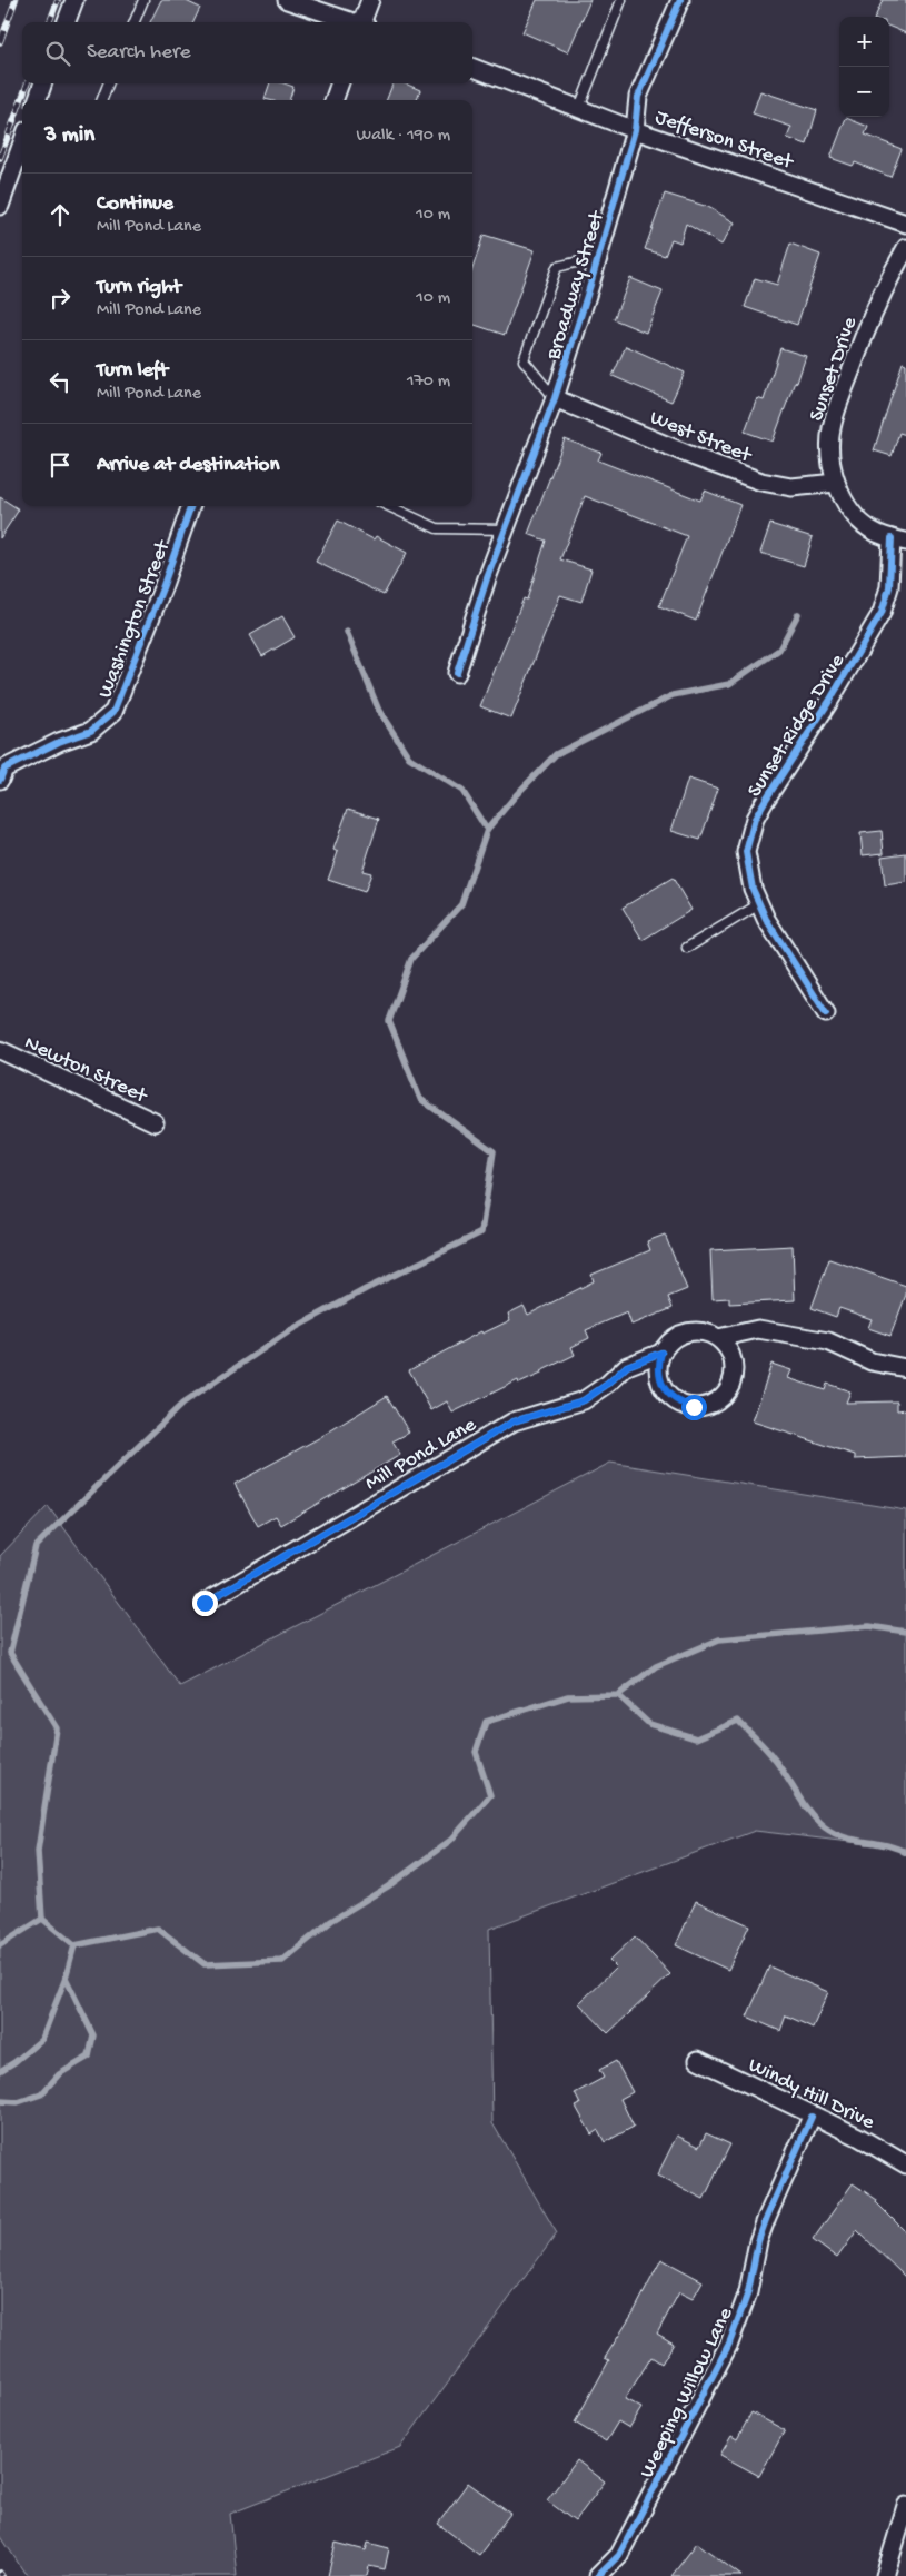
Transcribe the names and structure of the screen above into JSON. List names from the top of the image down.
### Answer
{
  "streets": {
    "street": [
      "Jefferson Street",
      "Broadway Street",
      "Sunset Drive",
      "West Street",
      "Washington Street",
      "Sunset Ridge Drive",
      "Newton Street",
      "Mill Pond Lane",
      "Windy Hill Drive",
      "Weeping Willow Lane"
    ]
  },
  "crossings": [
    ["Jefferson Street", "Broadway Street"],
    ["Broadway Street", "West Street"],
    ["Sunset Drive", "West Street"],
    ["Sunset Drive", "Sunset Ridge Drive"],
    ["Windy Hill Drive", "Weeping Willow Lane"]
  ],
  "page": {
    "map_buttons": ["+", "−"],
    "search": "Search here",
    "heading": ["3 min", "Walk · 190 m"],
    "list": [
      ["Continue", "Mill Pond Lane", "10 m"],
      ["Turn right", "Mill Pond Lane", "10 m"],
      ["Turn left", "Mill Pond Lane", "170 m"],
      "Arrive at destination"
    ]
  }
}
